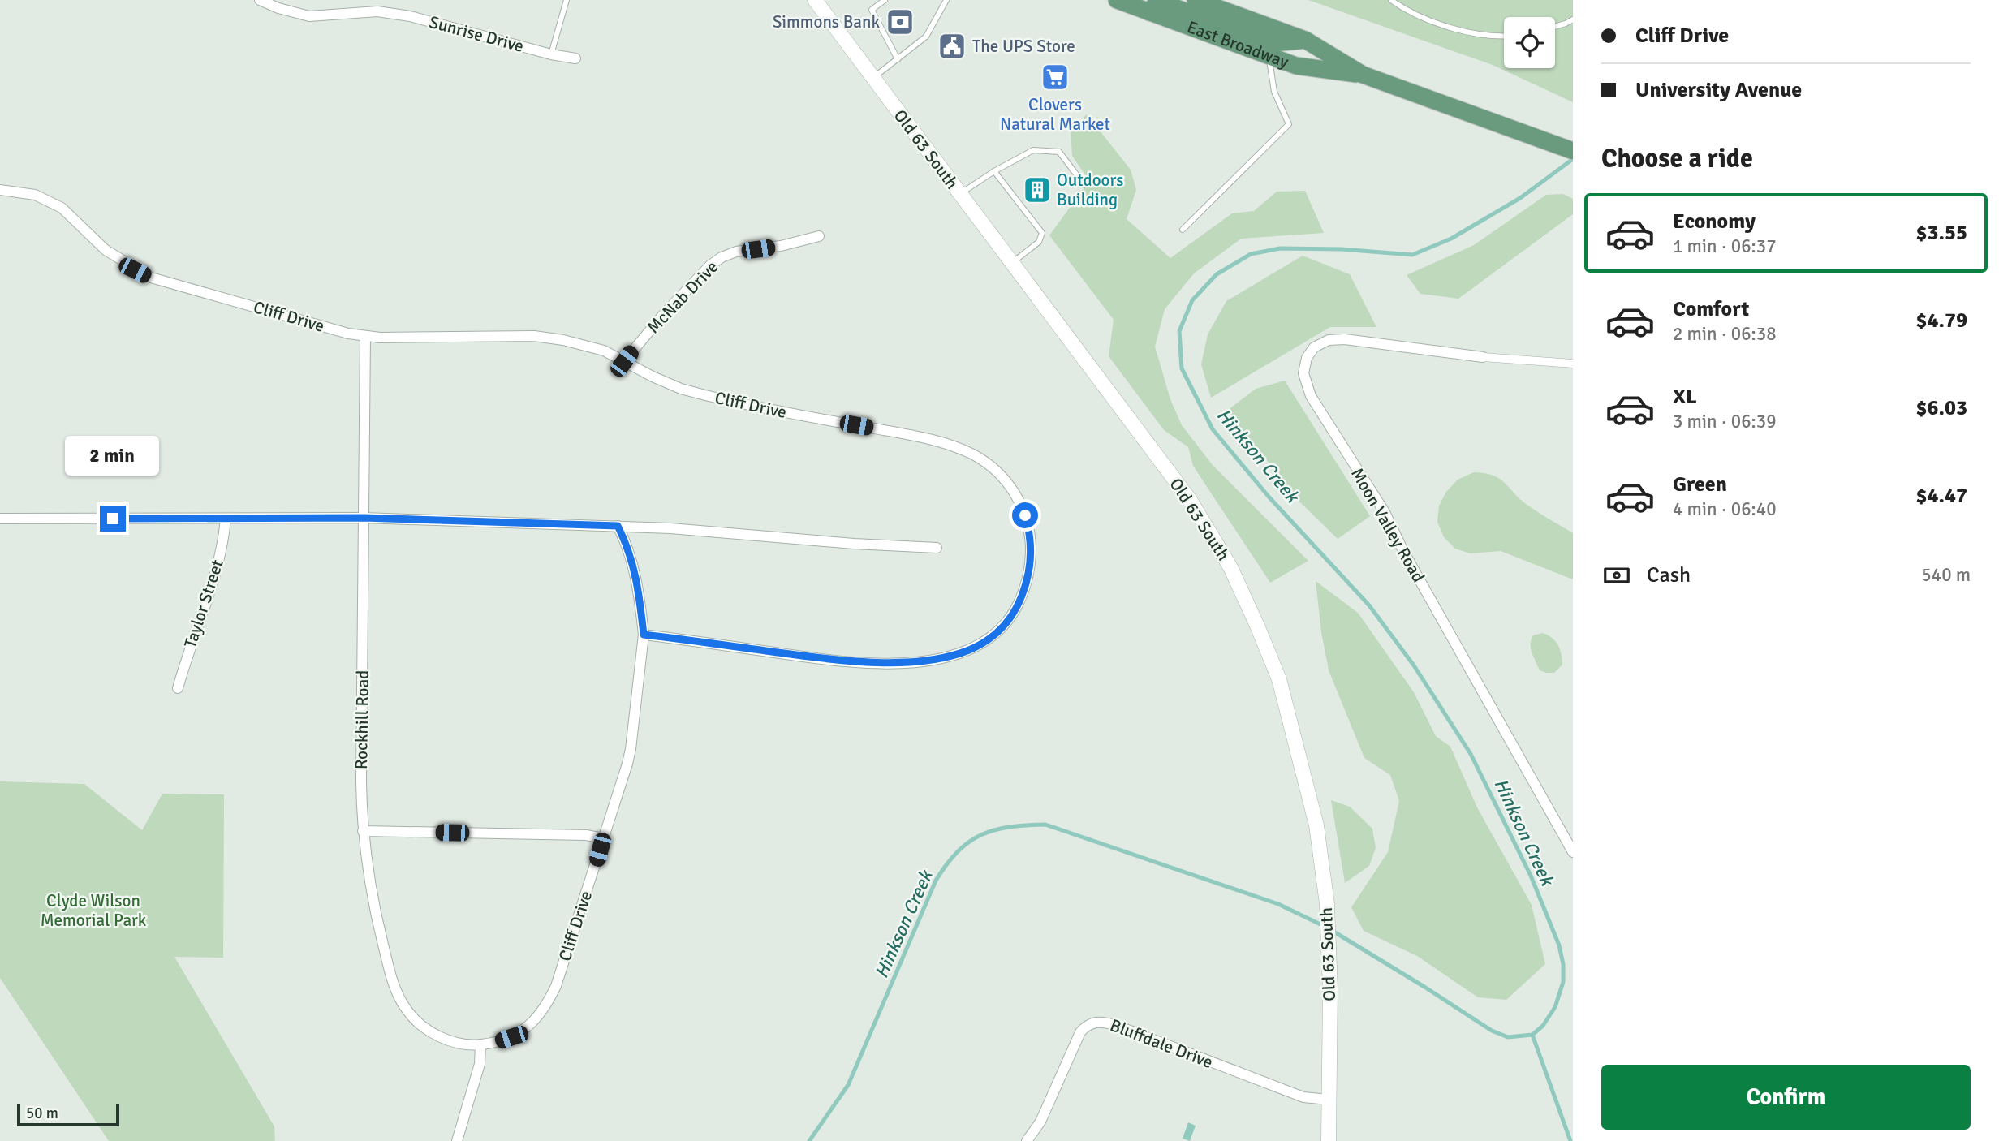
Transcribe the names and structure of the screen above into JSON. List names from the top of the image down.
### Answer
{
  "streets": {
    "main road": ["East Broadway", "Old 63 South"],
    "street": [
      "Sunrise Drive",
      "McNab Drive",
      "Cliff Drive",
      "Moon Valley Road",
      "Taylor Street",
      "Rockhill Road",
      "Bluffdale Drive"
    ]
  },
  "crossings": [
    ["Old 63 South", "Bluffdale Drive"],
    ["McNab Drive", "Cliff Drive"],
    ["Cliff Drive", "Rockhill Road"]
  ],
  "water": ["Hinkson Creek"],
  "parks": ["Clyde Wilson Memorial Park"],
  "places": {
    "bank": ["Simmons Bank"],
    "public building": ["The UPS Store"],
    "supermarket": ["Clovers Natural Market"],
    "building": ["Outdoors Building"]
  },
  "scale_bar": "50 m",
  "page": {
    "banner": ["Cliff Drive", "University Avenue"],
    "heading": "Choose a ride",
    "list": [
      {
        "name": "Economy",
        "note": "1 min · 06:37",
        "value": "$3.55"
      },
      {
        "name": "Comfort",
        "note": "2 min · 06:38",
        "value": "$4.79"
      },
      {
        "name": "XL",
        "note": "3 min · 06:39",
        "value": "$6.03"
      },
      {
        "name": "Green",
        "note": "4 min · 06:40",
        "value": "$4.47"
      }
    ],
    "bubble": "2 min",
    "pay": ["Cash", "540 m"],
    "buttons": "Confirm",
    "scale": "50 m"
  }
}
